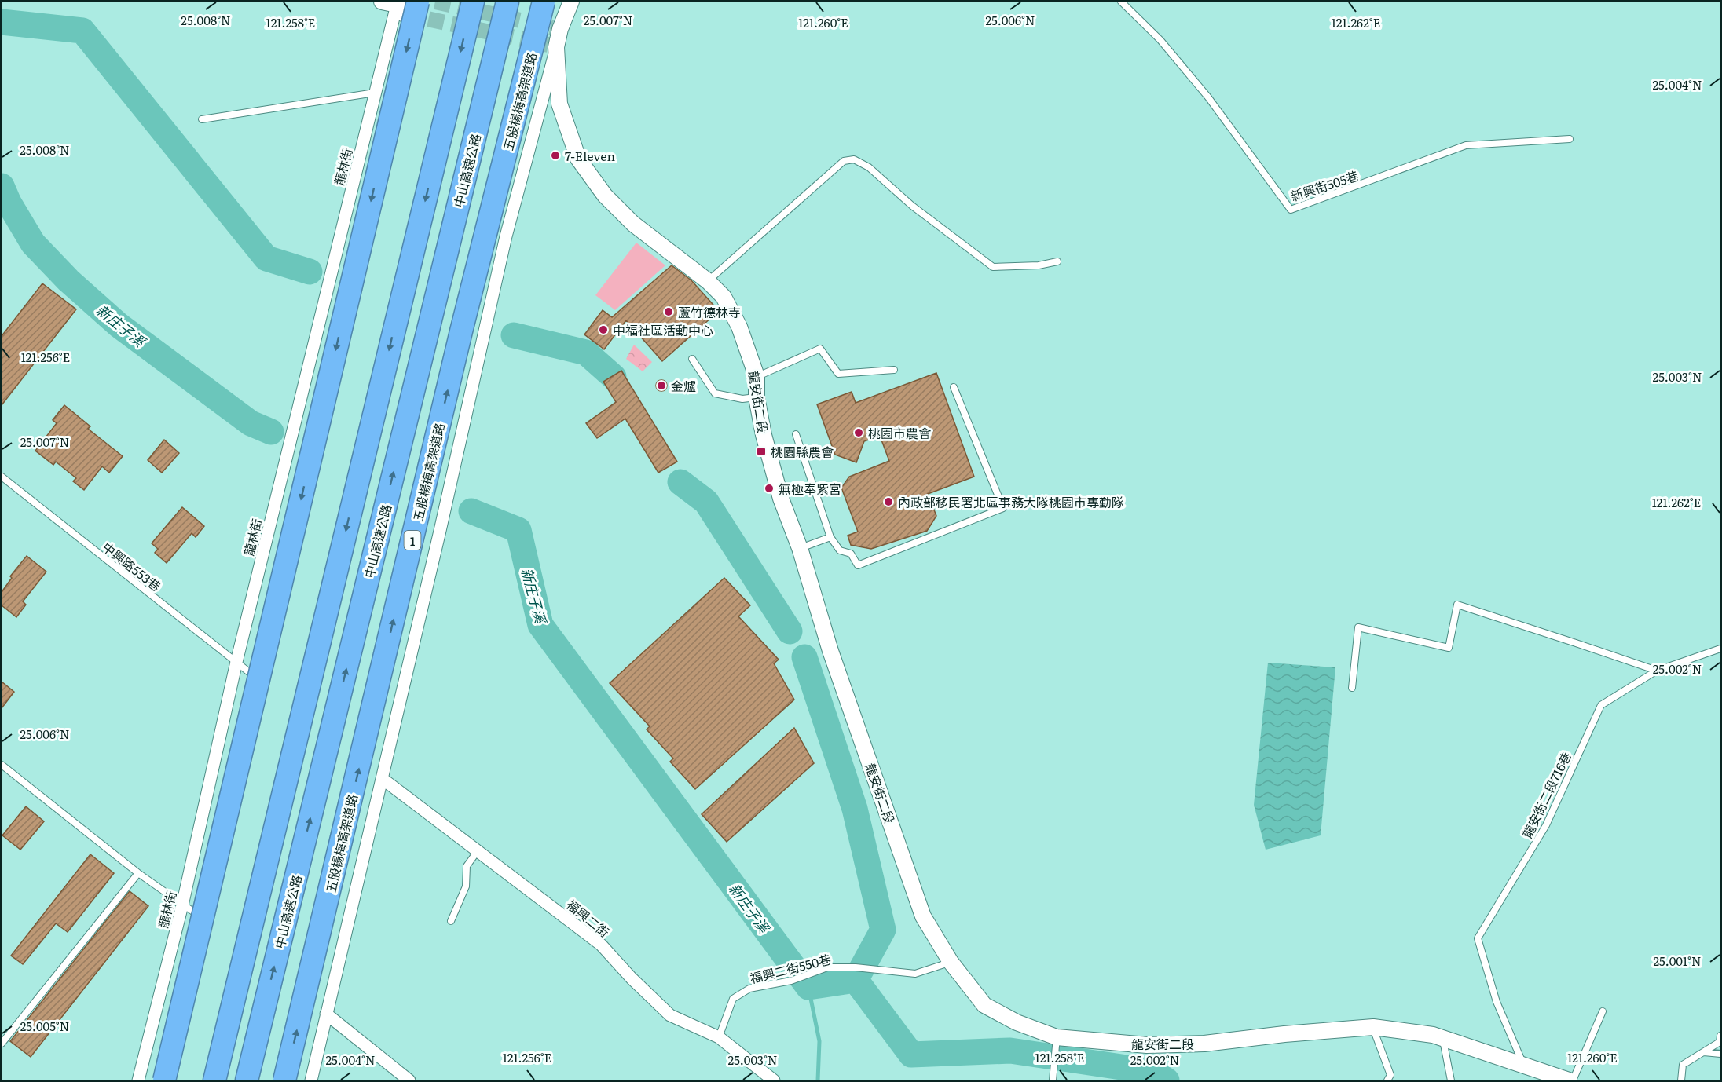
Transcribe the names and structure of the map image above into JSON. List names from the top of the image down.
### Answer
{
  "streets": {
    "highway": ["五股楊梅高架道路", "中山高速公路", "1"],
    "street": ["龍林街", "龍安街二段", "福興二街"],
    "lane": [
      "新興街505巷",
      "中興路553巷",
      "龍安街二段716巷",
      "福興二街550巷"
    ]
  },
  "crossings": [
    ["龍林街", "中興路553巷"],
    ["龍安街二段", "龍安街二段716巷"],
    ["龍安街二段", "福興二街550巷"],
    ["福興二街", "福興二街550巷"]
  ],
  "water": ["新庄子溪"],
  "places": {
    "other": [
      "7-Eleven",
      "蘆竹德林寺",
      "中福社區活動中心",
      "金爐",
      "桃園市農會",
      "無極奉紫宮",
      "內政部移民署北區事務大隊桃園市專勤隊"
    ],
    "transit": ["桃園縣農會"]
  },
  "coordinates": [
    "25.008°N",
    "25.007°N",
    "25.006°N",
    "121.258°E",
    "121.260°E",
    "121.262°E",
    "25.004°N",
    "121.256°E",
    "25.003°N",
    "25.002°N",
    "25.001°N",
    "25.005°N"
  ]
}
